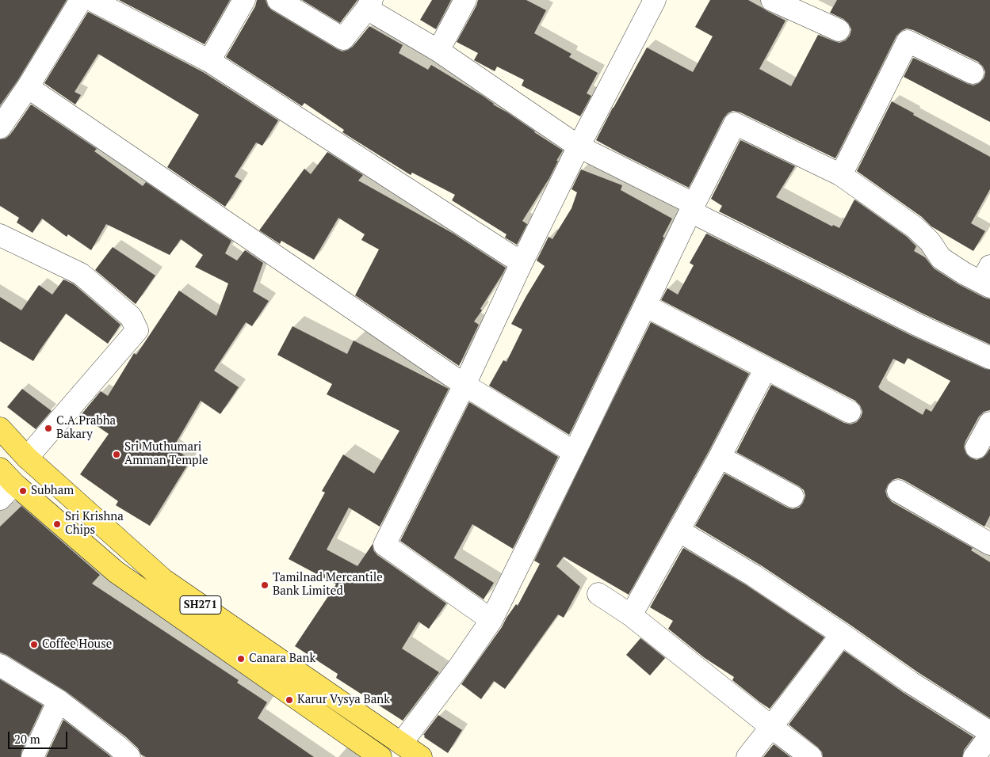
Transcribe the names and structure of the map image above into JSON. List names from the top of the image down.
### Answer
{
  "streets": {
    "main road": ["SH271"]
  },
  "places": [
    "C.A.Prabha Bakary",
    "Sri Muthumari Amman Temple",
    "Subham",
    "Sri Krishna Chips",
    "Tamilnad Mercantile Bank Limited",
    "Coffee House",
    "Canara Bank",
    "Karur Vysya Bank"
  ],
  "scale_bar": "20 m"
}
